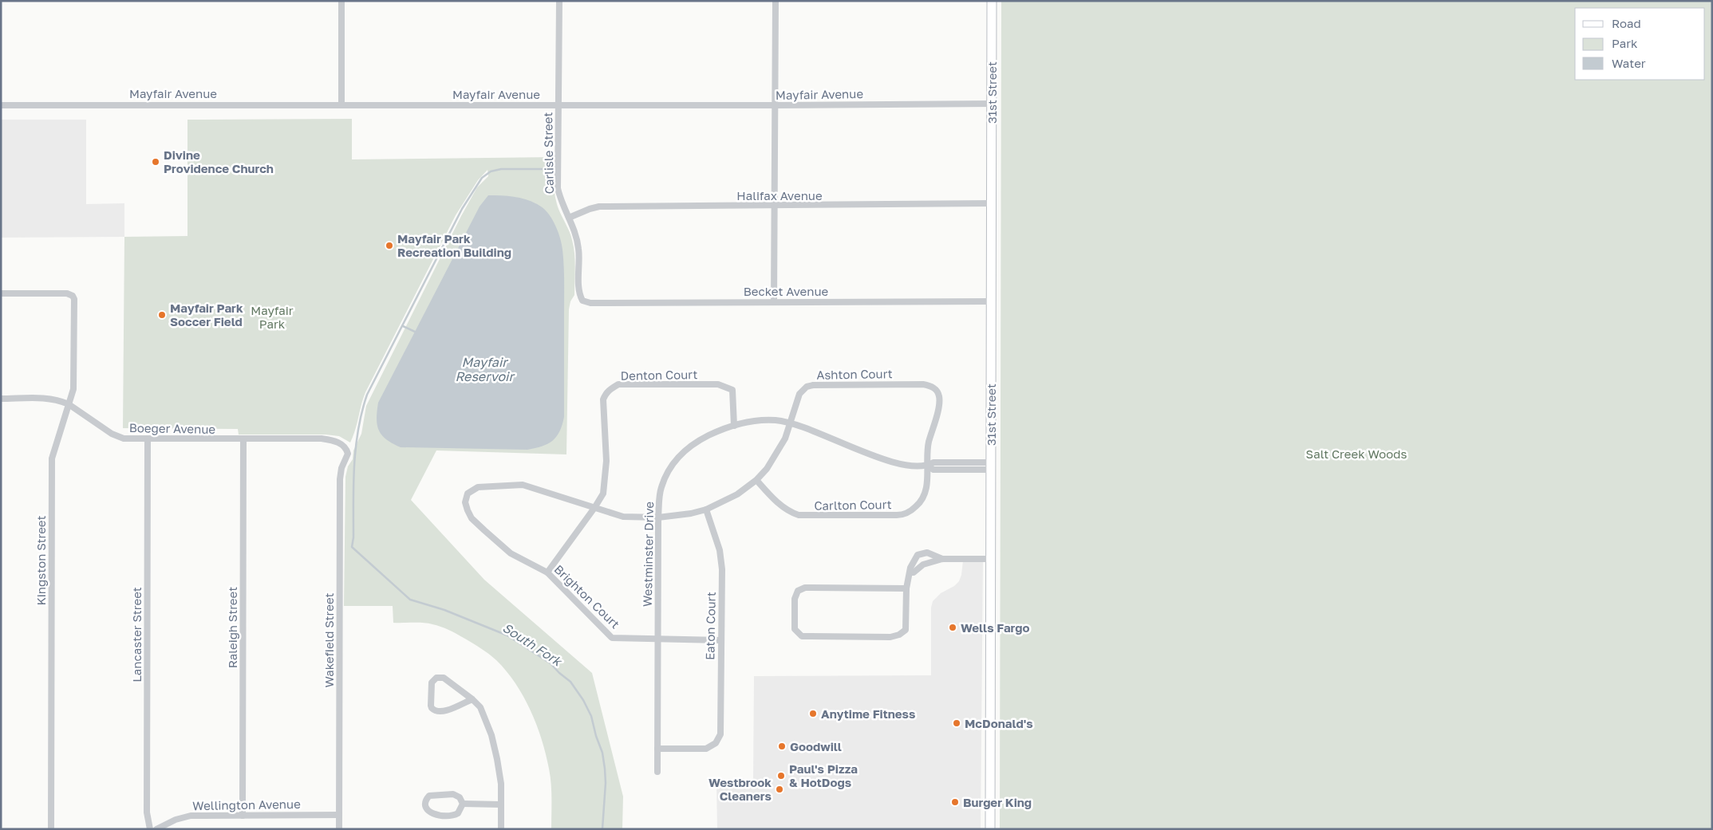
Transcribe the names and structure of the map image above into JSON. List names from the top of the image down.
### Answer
{
  "streets": {
    "main road": ["31st Street"],
    "street": [
      "Mayfair Avenue",
      "Carlisle Street",
      "Halifax Avenue",
      "Becket Avenue",
      "Ashton Court",
      "Denton Court",
      "Boeger Avenue",
      "Carlton Court",
      "Westminster Drive",
      "Kingston Street",
      "Brighton Court",
      "Eaton Court",
      "Raleigh Street",
      "Lancaster Street",
      "Wakefield Street",
      "Wellington Avenue"
    ]
  },
  "crossings": [
    ["31st Street", "Mayfair Avenue"],
    ["31st Street", "Halifax Avenue"],
    ["31st Street", "Becket Avenue"],
    ["31st Street", "Westminster Drive"],
    ["Mayfair Avenue", "Carlisle Street"],
    ["Carlisle Street", "Halifax Avenue"],
    ["Carlisle Street", "Becket Avenue"],
    ["Ashton Court", "Denton Court"],
    ["Ashton Court", "Carlton Court"],
    ["Ashton Court", "Westminster Drive"],
    ["Ashton Court", "Brighton Court"],
    ["Ashton Court", "Eaton Court"],
    ["Denton Court", "Westminster Drive"],
    ["Denton Court", "Brighton Court"],
    ["Boeger Avenue", "Kingston Street"],
    ["Boeger Avenue", "Raleigh Street"],
    ["Boeger Avenue", "Lancaster Street"],
    ["Boeger Avenue", "Wakefield Street"],
    ["Carlton Court", "Westminster Drive"],
    ["Westminster Drive", "Brighton Court"],
    ["Westminster Drive", "Eaton Court"],
    ["Brighton Court", "Eaton Court"],
    ["Raleigh Street", "Wellington Avenue"],
    ["Wakefield Street", "Wellington Avenue"]
  ],
  "water": ["Mayfair Reservoir", "South Fork"],
  "parks": ["Mayfair Park", "Salt Creek Woods"],
  "places": [
    "Divine Providence Church",
    "Mayfair Park Recreation Building",
    "Mayfair Park Soccer Field",
    "Wells Fargo",
    "Anytime Fitness",
    "McDonald's",
    "Goodwill",
    "Paul's Pizza & HotDogs",
    "Westbrook Cleaners",
    "Burger King"
  ],
  "legend": ["Road", "Park", "Water"]
}
